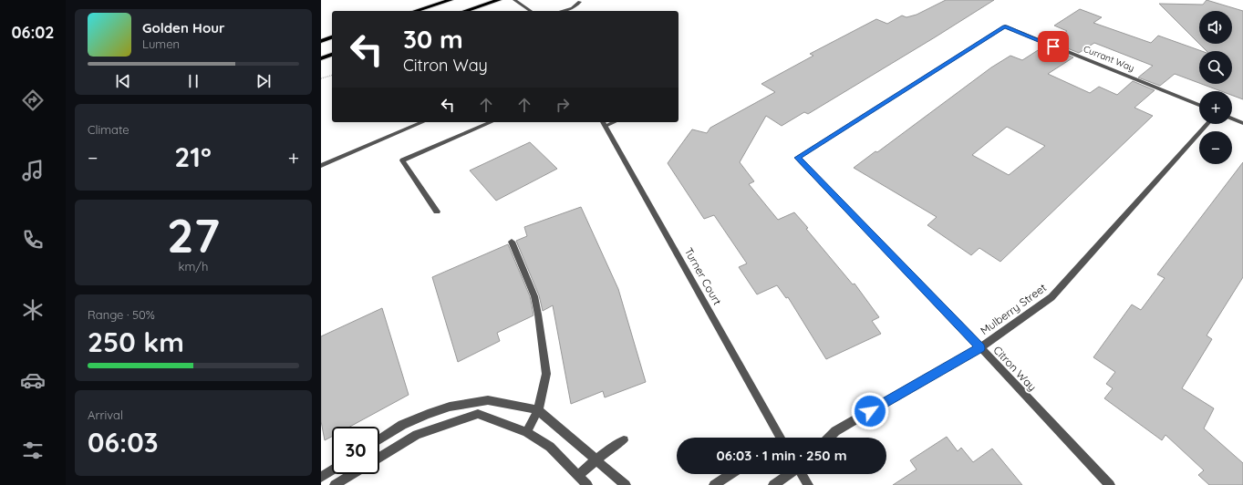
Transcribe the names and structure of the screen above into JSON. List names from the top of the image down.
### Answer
{
  "streets": {
    "street": [
      "Currant Way",
      "Turner Court",
      "Mulberry Street",
      "Citron Way"
    ]
  },
  "crossings": [
    ["Currant Way", "Citron Way"],
    ["Mulberry Street", "Citron Way"]
  ],
  "page": {
    "tabs": "06:02",
    "map_buttons": ["+", "−"],
    "turn": ["30 m", "Citron Way"],
    "song": ["Golden Hour", "Lumen"],
    "tile": [
      "Climate",
      ["27", "km/h"],
      ["Range · 50%", "250 km"],
      ["Arrival", "06:03"]
    ],
    "heat": ["−", "21°", "+"],
    "limit": "30",
    "trip": "06:03 · 1 min · 250 m"
  }
}
